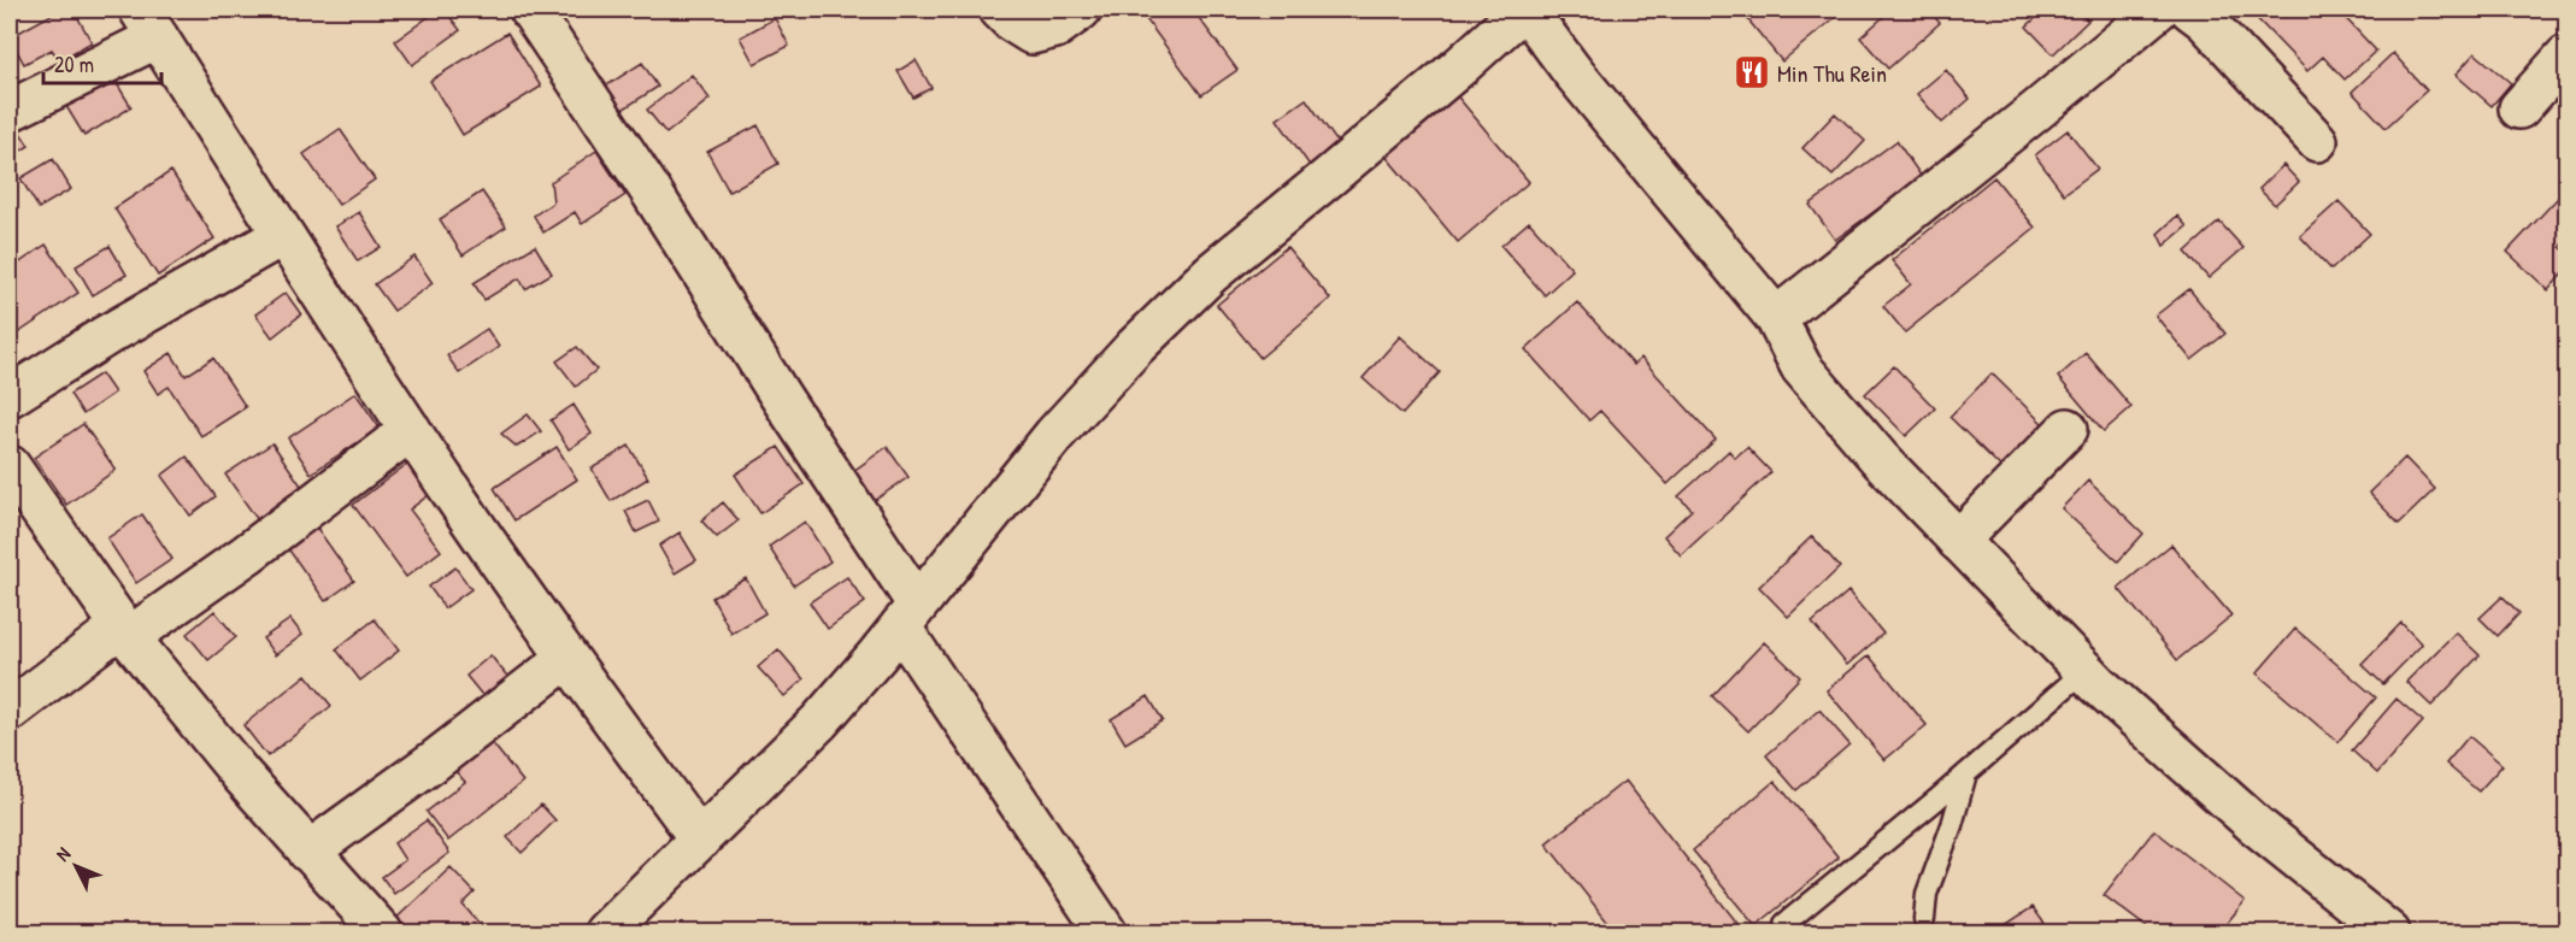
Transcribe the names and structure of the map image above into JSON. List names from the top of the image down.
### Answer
{
  "places": {
    "restaurant": ["Min Thu Rein"]
  },
  "scale_bar": "20 m",
  "north": "top left"
}
